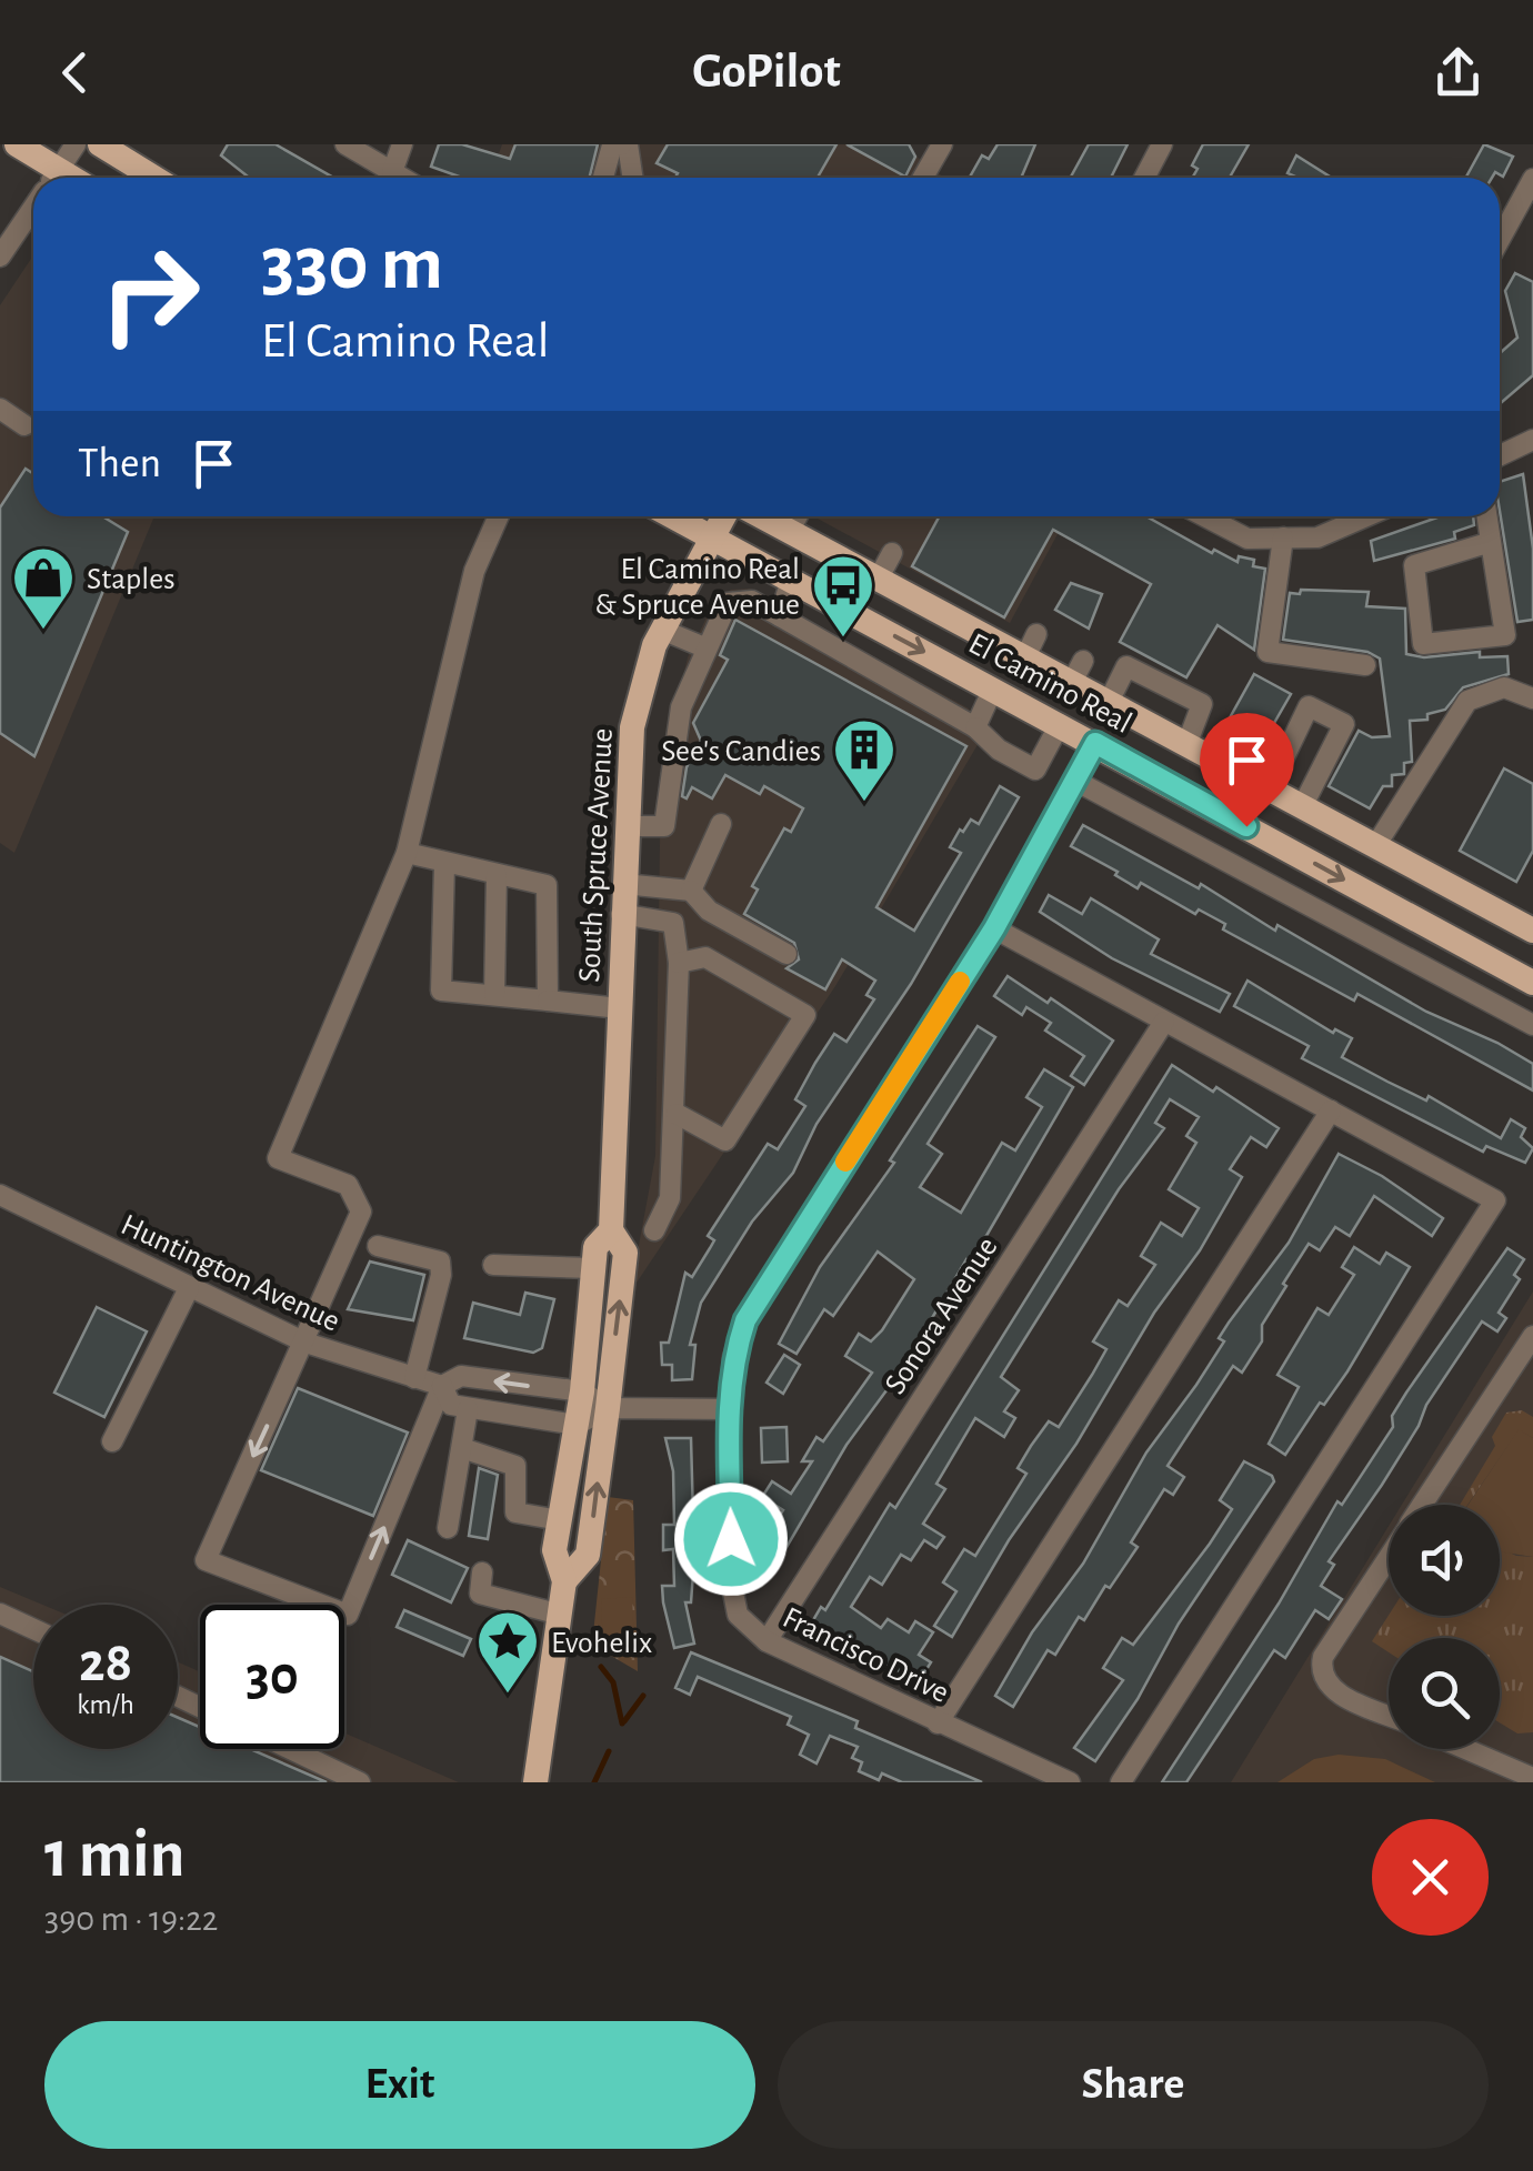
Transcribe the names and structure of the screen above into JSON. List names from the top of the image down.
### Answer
{
  "streets": {
    "main road": ["El Camino Real", "South Spruce Avenue"],
    "street": ["Huntington Avenue", "Sonora Avenue", "Francisco Drive"]
  },
  "crossings": [
    ["El Camino Real", "South Spruce Avenue"],
    ["El Camino Real", "Francisco Drive"],
    ["South Spruce Avenue", "Huntington Avenue"],
    ["Sonora Avenue", "Francisco Drive"]
  ],
  "places": {
    "shop": ["Staples"],
    "bus stop": ["El Camino Real & Spruce Avenue"],
    "building": ["See's Candies"],
    "place": ["Evohelix"]
  },
  "page": {
    "header": "GoPilot",
    "turn": ["330 m", "El Camino Real"],
    "then": "Then",
    "speed": "28 km/h",
    "limit": "30",
    "heading": ["1 min", "390 m · 19:22"],
    "buttons": ["Exit", "Share"]
  }
}
